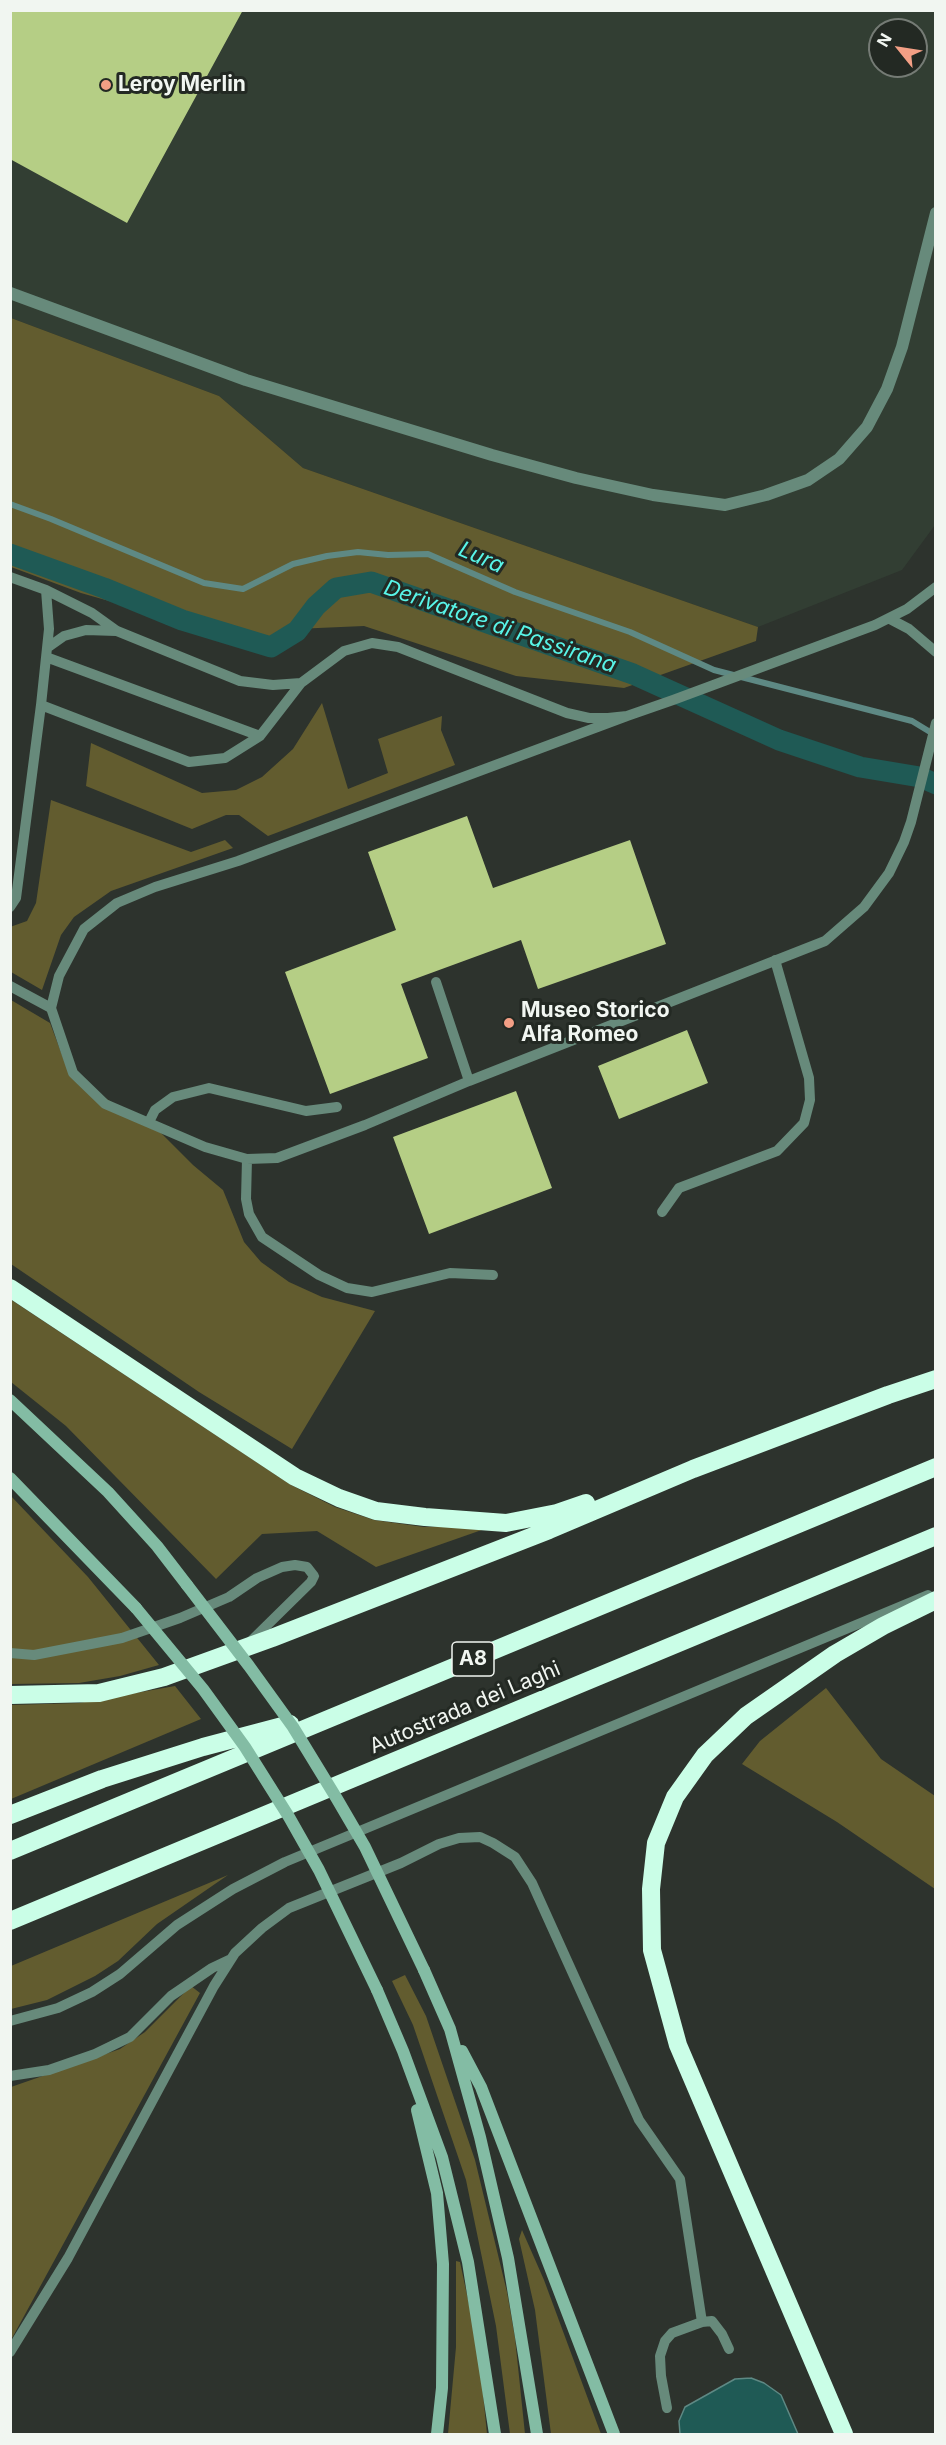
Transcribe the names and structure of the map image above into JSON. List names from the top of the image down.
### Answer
{
  "streets": {
    "highway": ["A8", "Autostrada dei Laghi"]
  },
  "water": ["Lura", "Derivatore di Passirana"],
  "places": ["Leroy Merlin", "Museo Storico Alfa Romeo"],
  "north": "top left"
}
